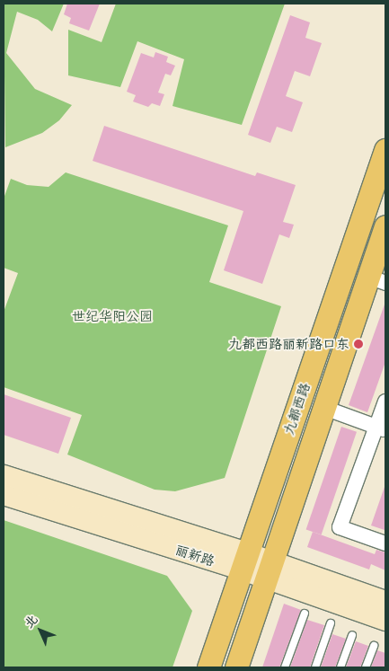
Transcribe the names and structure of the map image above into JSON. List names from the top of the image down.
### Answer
{
  "streets": {
    "main road": ["九都西路", "丽新路"]
  },
  "crossings": [
    ["九都西路", "丽新路"]
  ],
  "parks": ["世纪华阳公园"],
  "places": ["九都西路丽新路口东"],
  "north": "top left"
}
